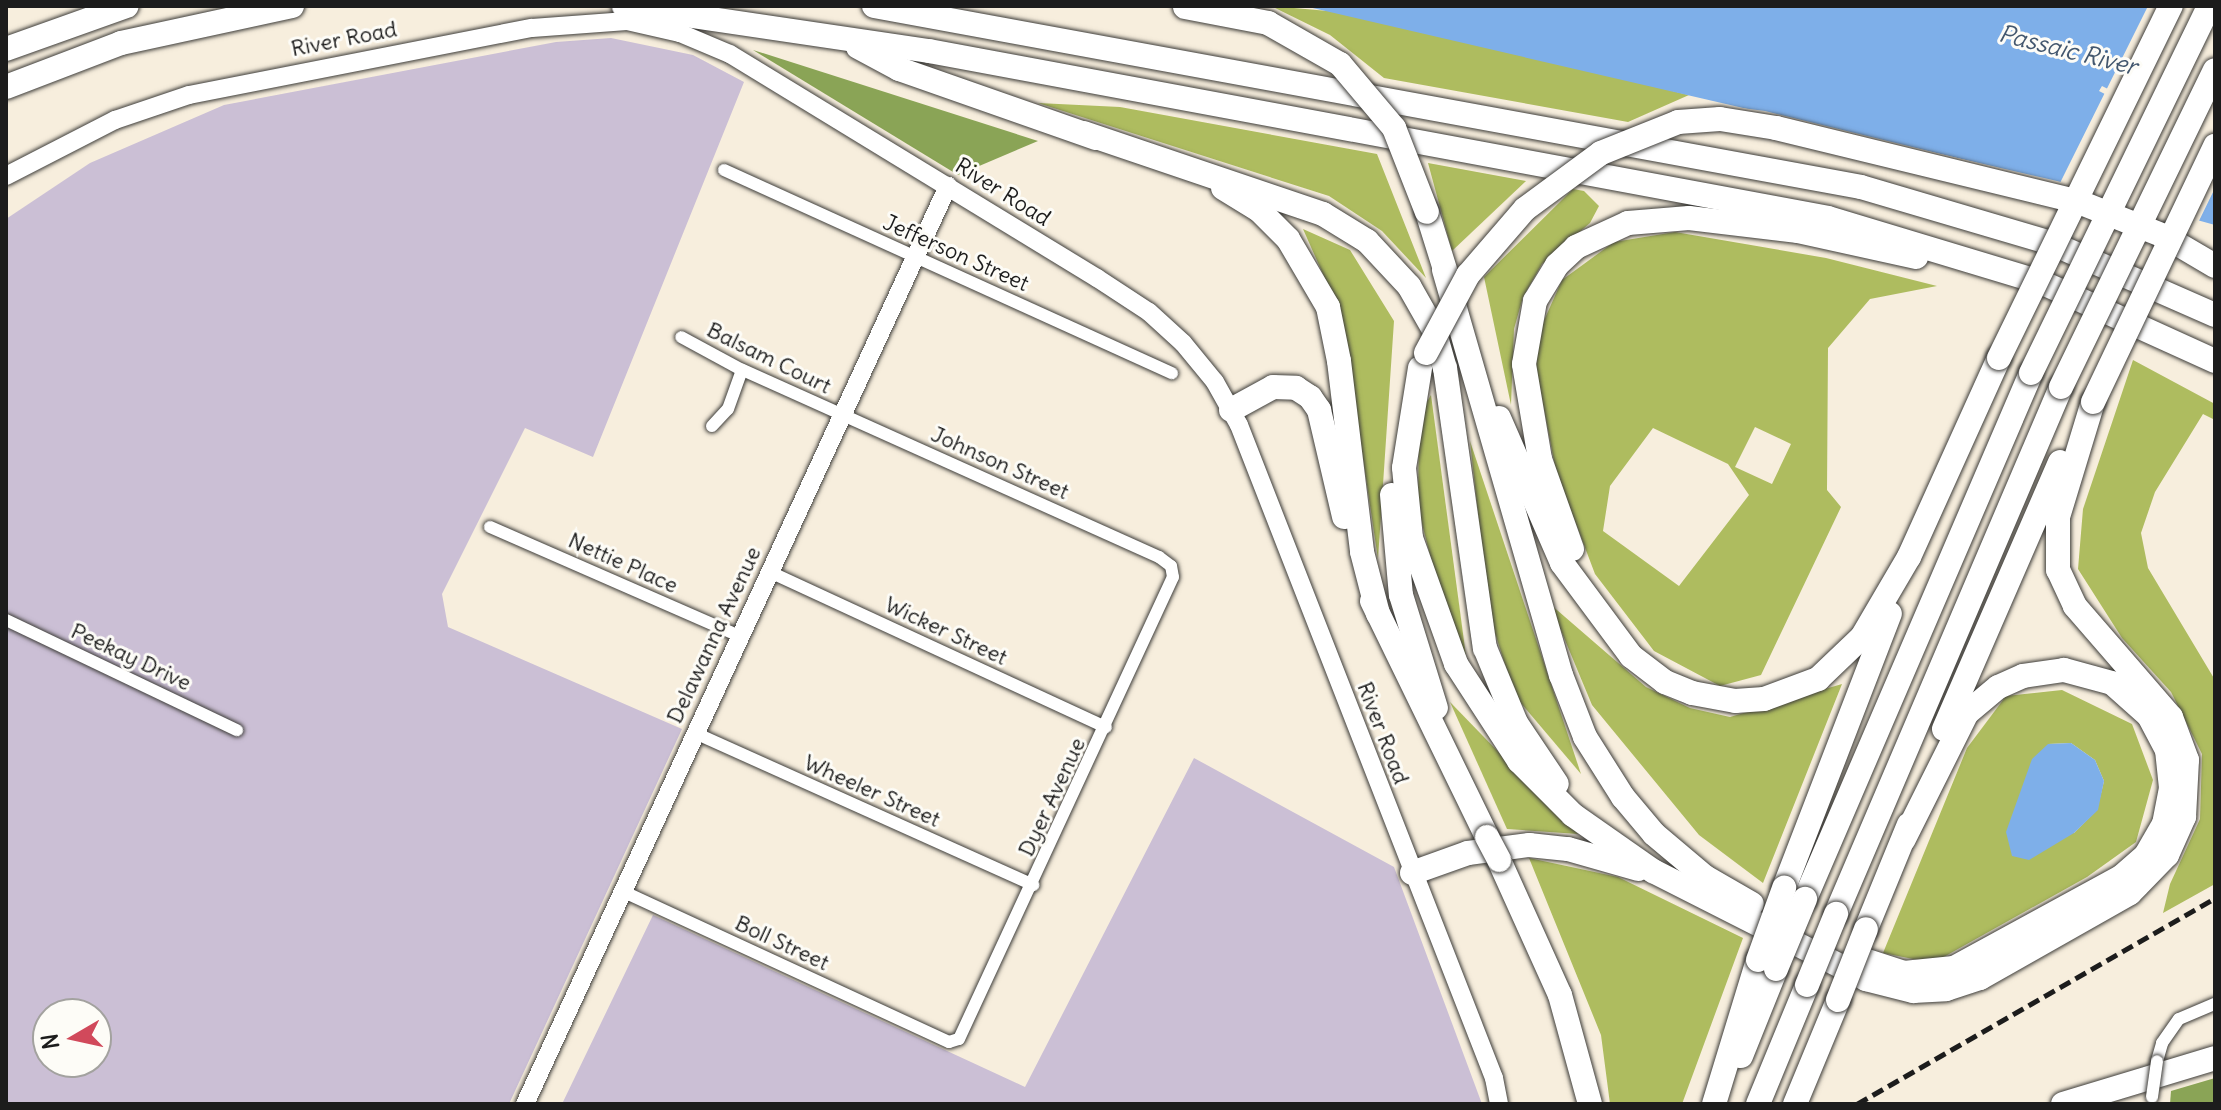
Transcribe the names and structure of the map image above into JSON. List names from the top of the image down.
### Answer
{
  "streets": {
    "street": [
      "River Road",
      "Jefferson Street",
      "Balsam Court",
      "Johnson Street",
      "Nettie Place",
      "Wicker Street",
      "Delawanna Avenue",
      "Peekay Drive",
      "Wheeler Street",
      "Dyer Avenue",
      "Boll Street"
    ]
  },
  "crossings": [
    ["River Road", "Delawanna Avenue"],
    ["Jefferson Street", "Delawanna Avenue"],
    ["Balsam Court", "Johnson Street"],
    ["Balsam Court", "Delawanna Avenue"],
    ["Johnson Street", "Delawanna Avenue"],
    ["Johnson Street", "Dyer Avenue"],
    ["Nettie Place", "Delawanna Avenue"],
    ["Wicker Street", "Delawanna Avenue"],
    ["Wicker Street", "Dyer Avenue"],
    ["Delawanna Avenue", "Wheeler Street"],
    ["Delawanna Avenue", "Boll Street"],
    ["Wheeler Street", "Dyer Avenue"],
    ["Dyer Avenue", "Boll Street"]
  ],
  "water": ["Passaic River"],
  "north": "left"
}
